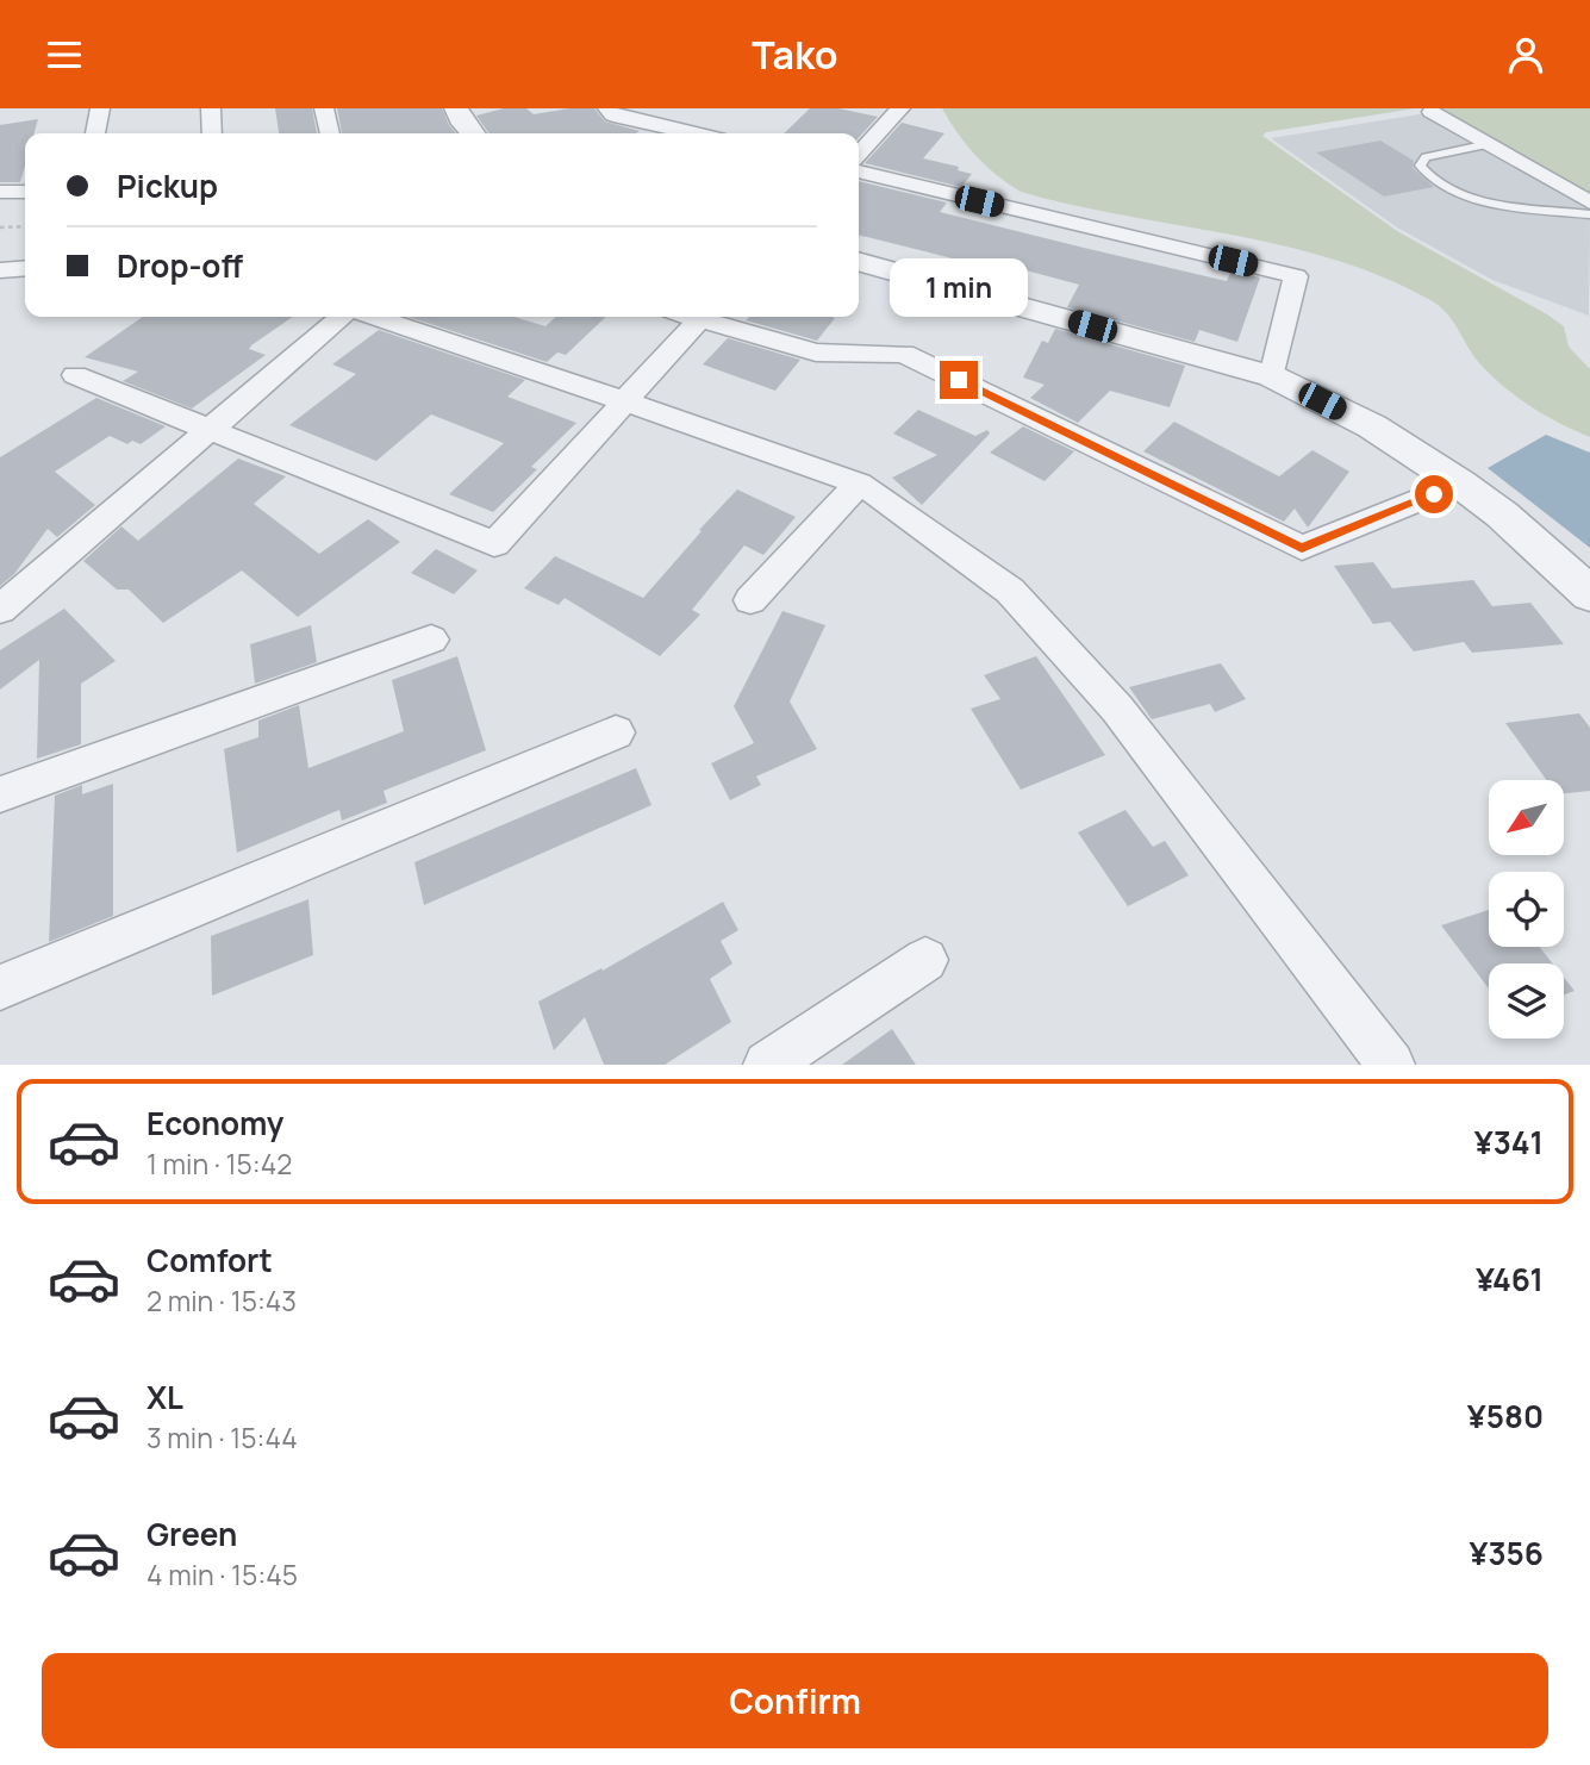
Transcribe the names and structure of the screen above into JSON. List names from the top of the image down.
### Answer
{
  "north": "bottom left",
  "page": {
    "header": "Tako",
    "banner": ["Pickup", "Drop-off"],
    "bubble": "1 min",
    "list": [
      {
        "name": "Economy",
        "note": "1 min · 15:42",
        "value": "¥341"
      },
      {
        "name": "Comfort",
        "note": "2 min · 15:43",
        "value": "¥461"
      },
      {
        "name": "XL",
        "note": "3 min · 15:44",
        "value": "¥580"
      },
      {
        "name": "Green",
        "note": "4 min · 15:45",
        "value": "¥356"
      }
    ],
    "buttons": "Confirm"
  }
}
